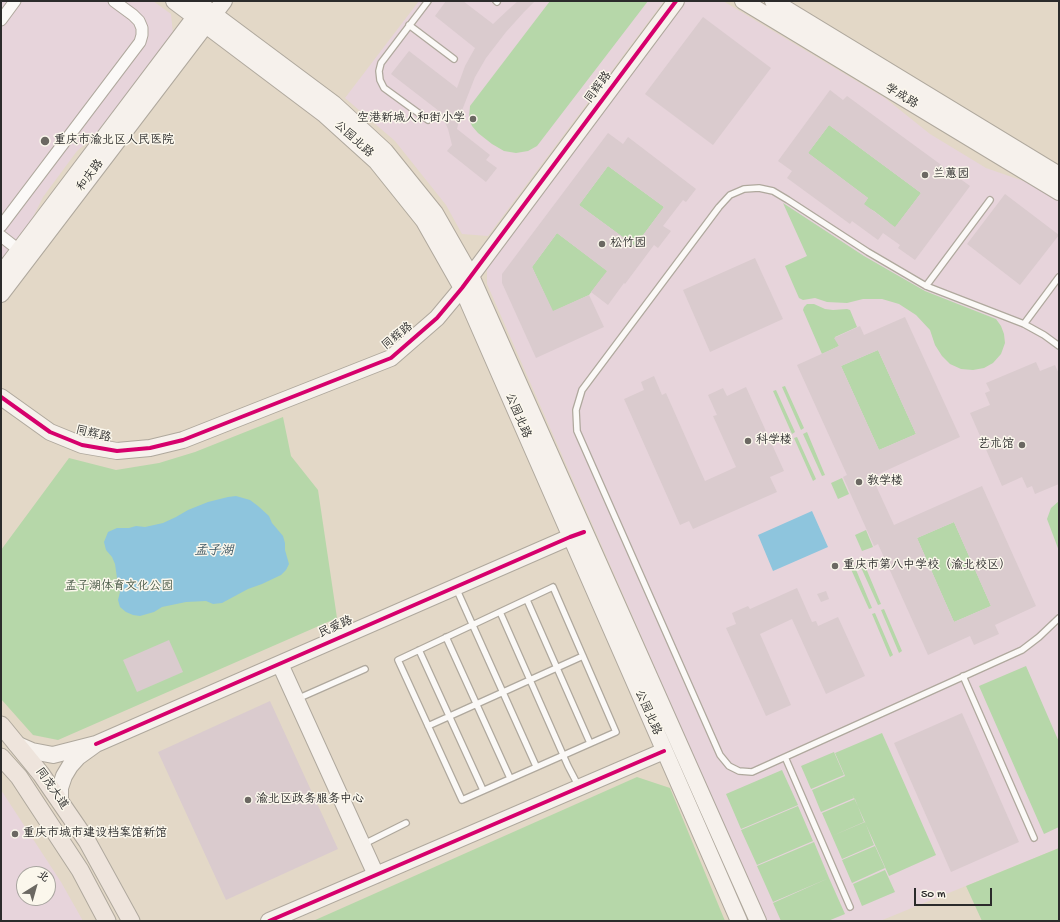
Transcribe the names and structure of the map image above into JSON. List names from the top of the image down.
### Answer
{
  "streets": {
    "main road": ["同茂大道"],
    "street": [
      "同辉路",
      "学成路",
      "公园北路",
      "和庆路",
      "民爱路"
    ]
  },
  "crossings": [
    ["同辉路", "公园北路"],
    ["公园北路", "和庆路"],
    ["公园北路", "民爱路"]
  ],
  "water": ["孟子湖"],
  "parks": ["孟子湖体育文化公园"],
  "places": [
    "空港新城人和街小学",
    "重庆市渝北区人民医院",
    "兰蕙园",
    "松竹园",
    "科学楼",
    "艺术馆",
    "教学楼",
    "重庆市第八中学校（渝北校区）",
    "渝北区政务服务中心",
    "重庆市城市建设档案馆新馆"
  ],
  "scale_bar": "50 m",
  "north": "top right"
}
